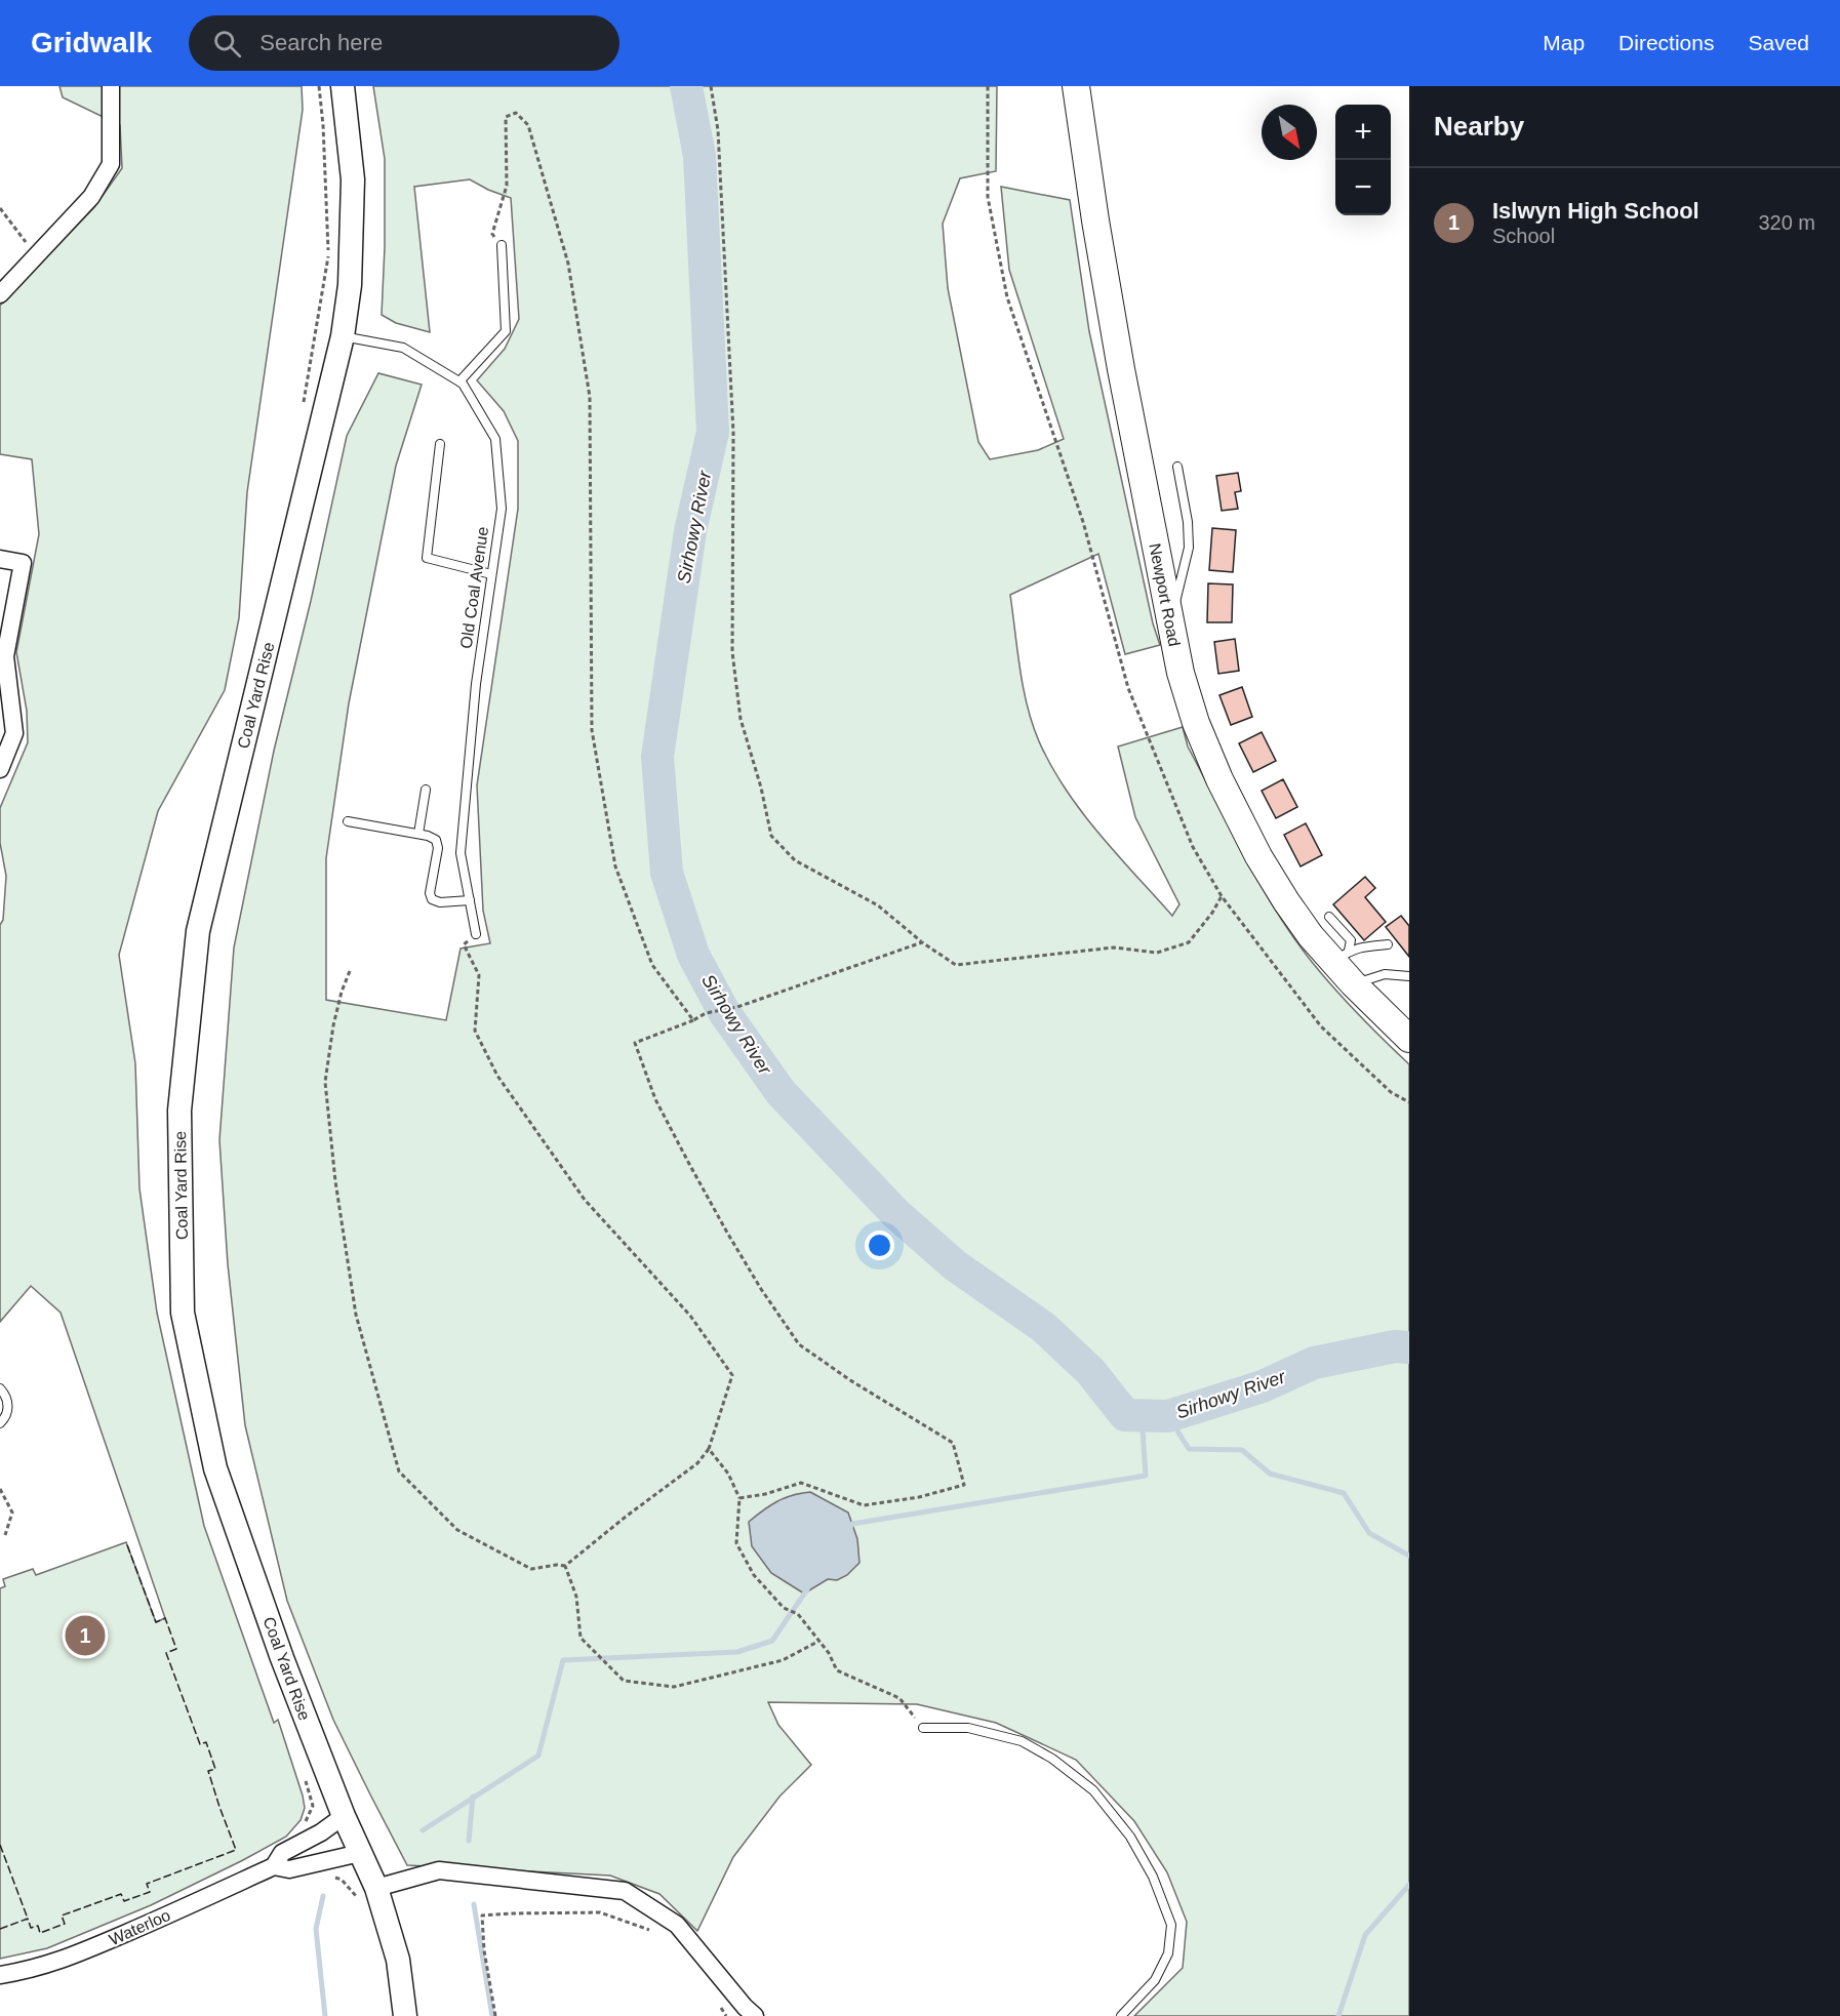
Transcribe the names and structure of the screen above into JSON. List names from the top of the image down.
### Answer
{
  "streets": {
    "main road": ["Newport Road", "Coal Yard Rise"],
    "street": ["Waterloo"],
    "lane": ["Old Coal Avenue"]
  },
  "crossings": [
    ["Old Coal Avenue", "Coal Yard Rise"],
    ["Coal Yard Rise", "Waterloo"]
  ],
  "water": ["Sirhowy River"],
  "north": "bottom right",
  "page": {
    "header": "Gridwalk",
    "search": "Search here",
    "nav": ["Map", "Directions", "Saved"],
    "heading": "Nearby",
    "map_buttons": ["+", "−"],
    "list": [
      {
        "mark": "1",
        "name": "Islwyn High School",
        "note": "School",
        "value": "320 m"
      }
    ],
    "pins": "1"
  }
}
